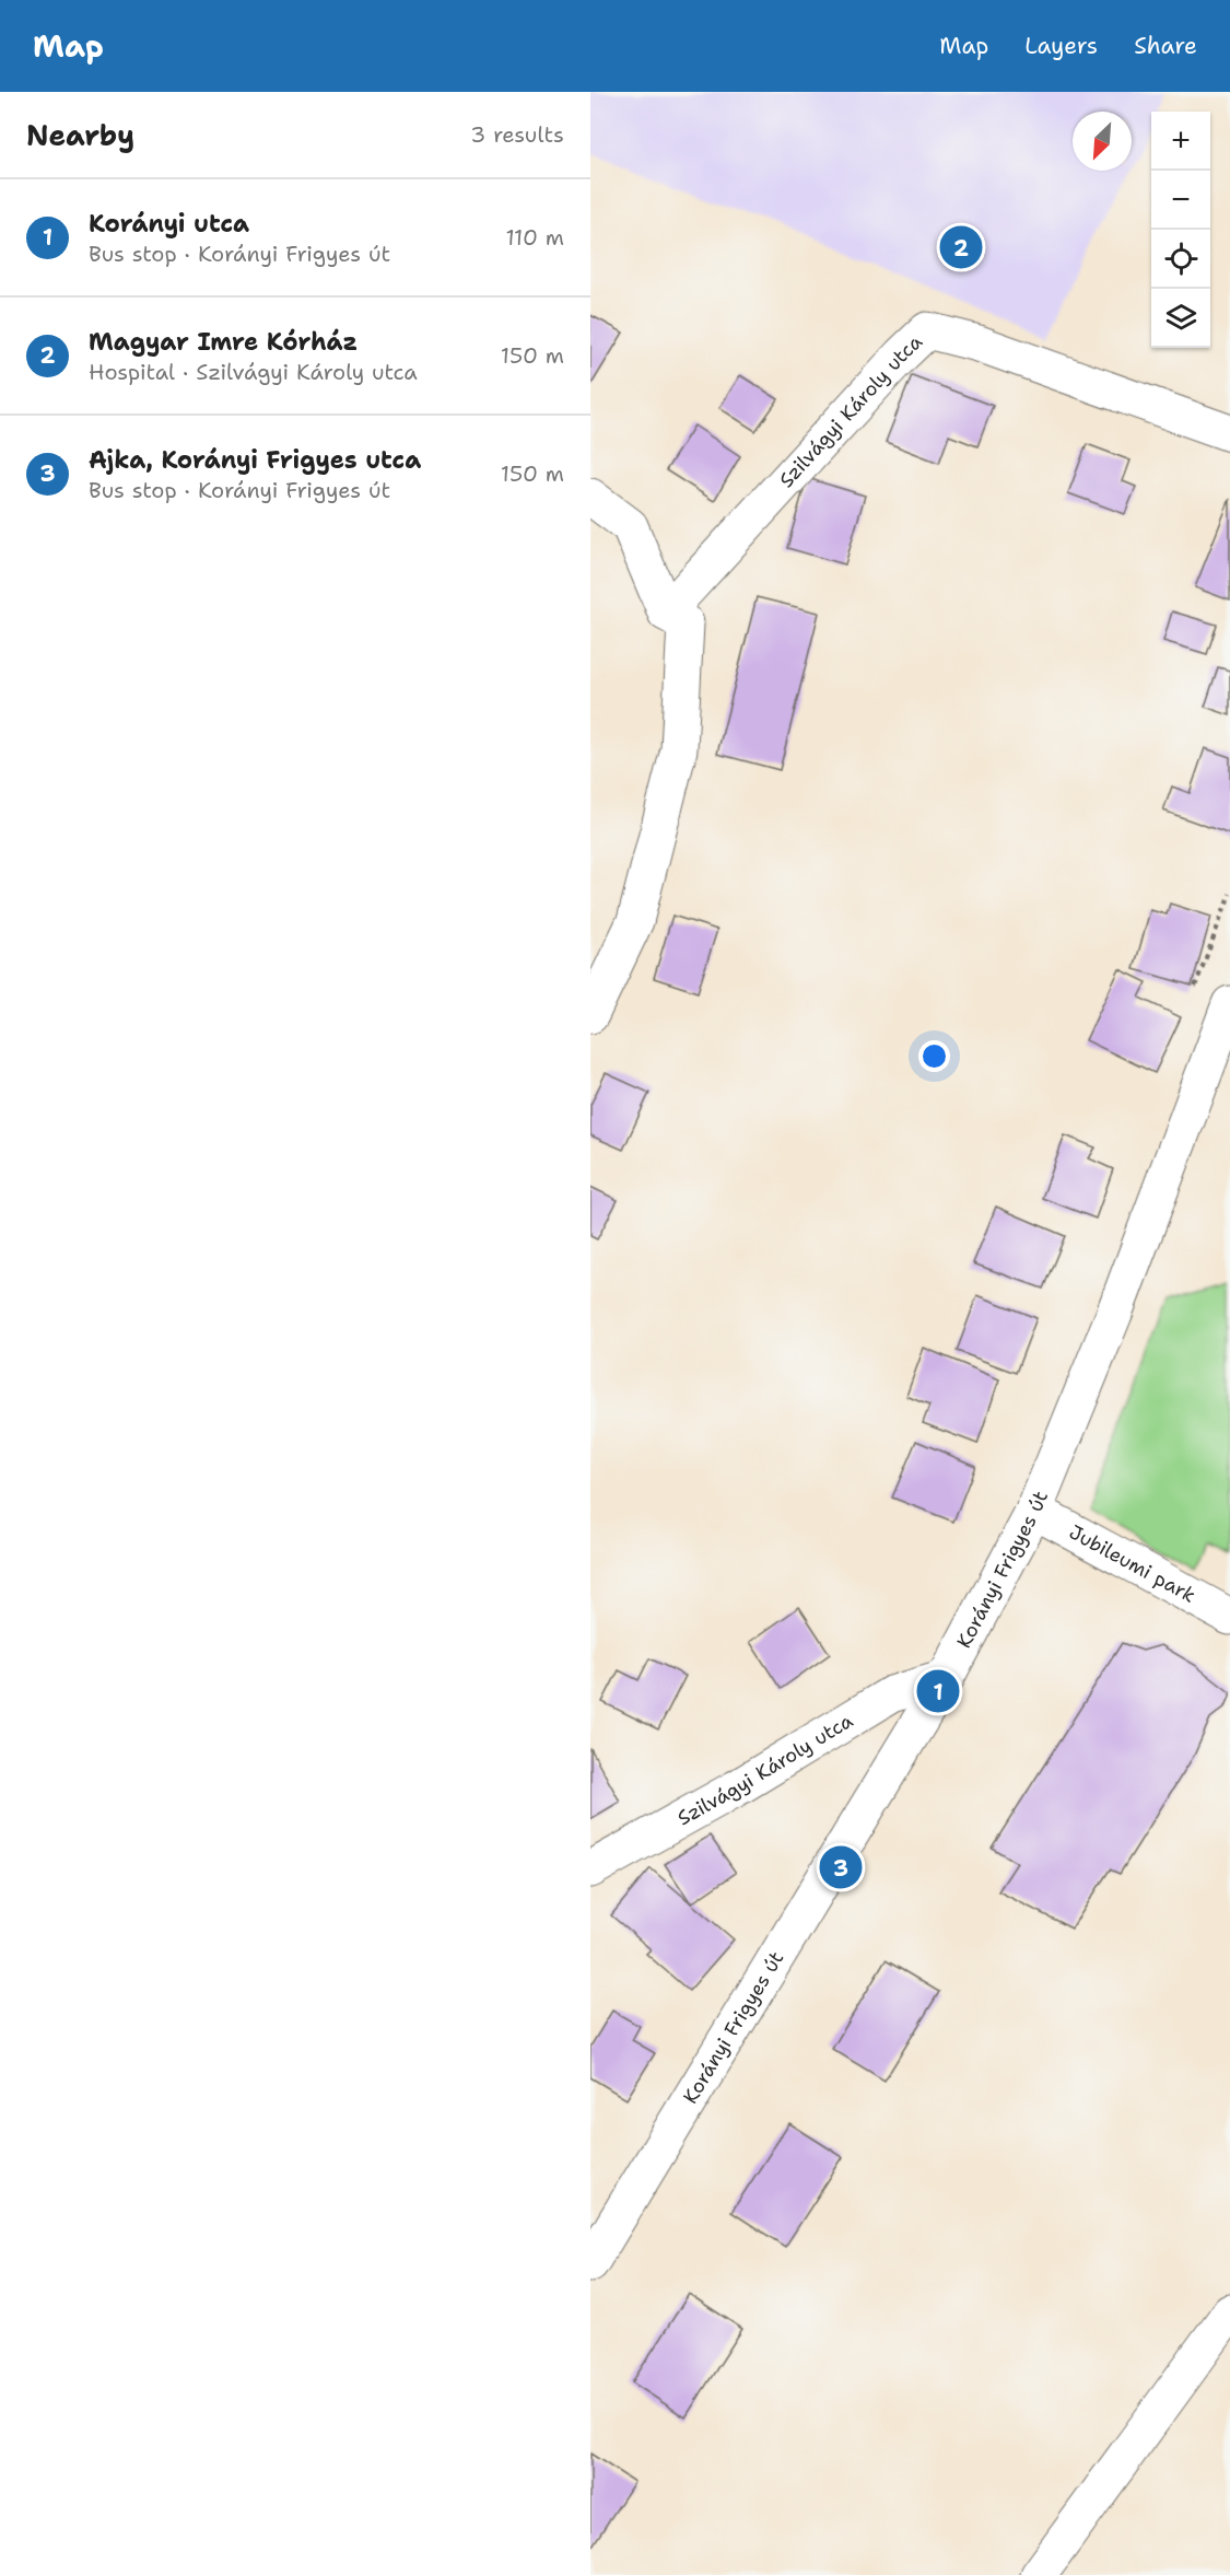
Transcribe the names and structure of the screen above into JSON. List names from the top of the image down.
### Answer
{
  "streets": {
    "street": ["Szilvágyi Károly utca", "Jubileumi park", "Korányi Frigyes út"]
  },
  "crossings": [
    ["Szilvágyi Károly utca", "Korányi Frigyes út"],
    ["Jubileumi park", "Korányi Frigyes út"]
  ],
  "north": "bottom left",
  "page": {
    "header": "Map",
    "nav": ["Map", "Layers", "Share"],
    "heading": ["Nearby", "3 results"],
    "map_buttons": ["+", "−"],
    "list": [
      {
        "mark": "1",
        "name": "Korányi utca",
        "note": "Bus stop · Korányi Frigyes út",
        "value": "110 m"
      },
      {
        "mark": "2",
        "name": "Magyar Imre Kórház",
        "note": "Hospital · Szilvágyi Károly utca",
        "value": "150 m"
      },
      {
        "mark": "3",
        "name": "Ajka, Korányi Frigyes utca",
        "note": "Bus stop · Korányi Frigyes út",
        "value": "150 m"
      }
    ],
    "pins": ["2", "1", "3"]
  }
}
